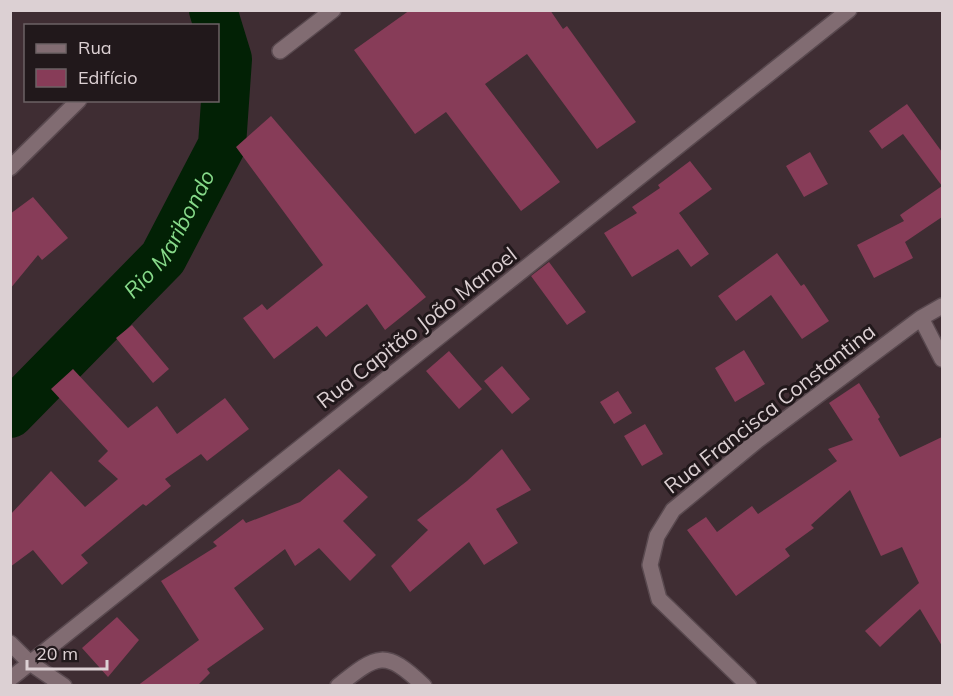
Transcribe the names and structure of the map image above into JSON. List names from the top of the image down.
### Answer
{
  "streets": {
    "main road": ["Rua Capitão João Manoel", "Rua Francisca Constantina"]
  },
  "water": ["Rio Maribondo"],
  "legend": ["Rua", "Edifício"],
  "scale_bar": "20 m"
}
